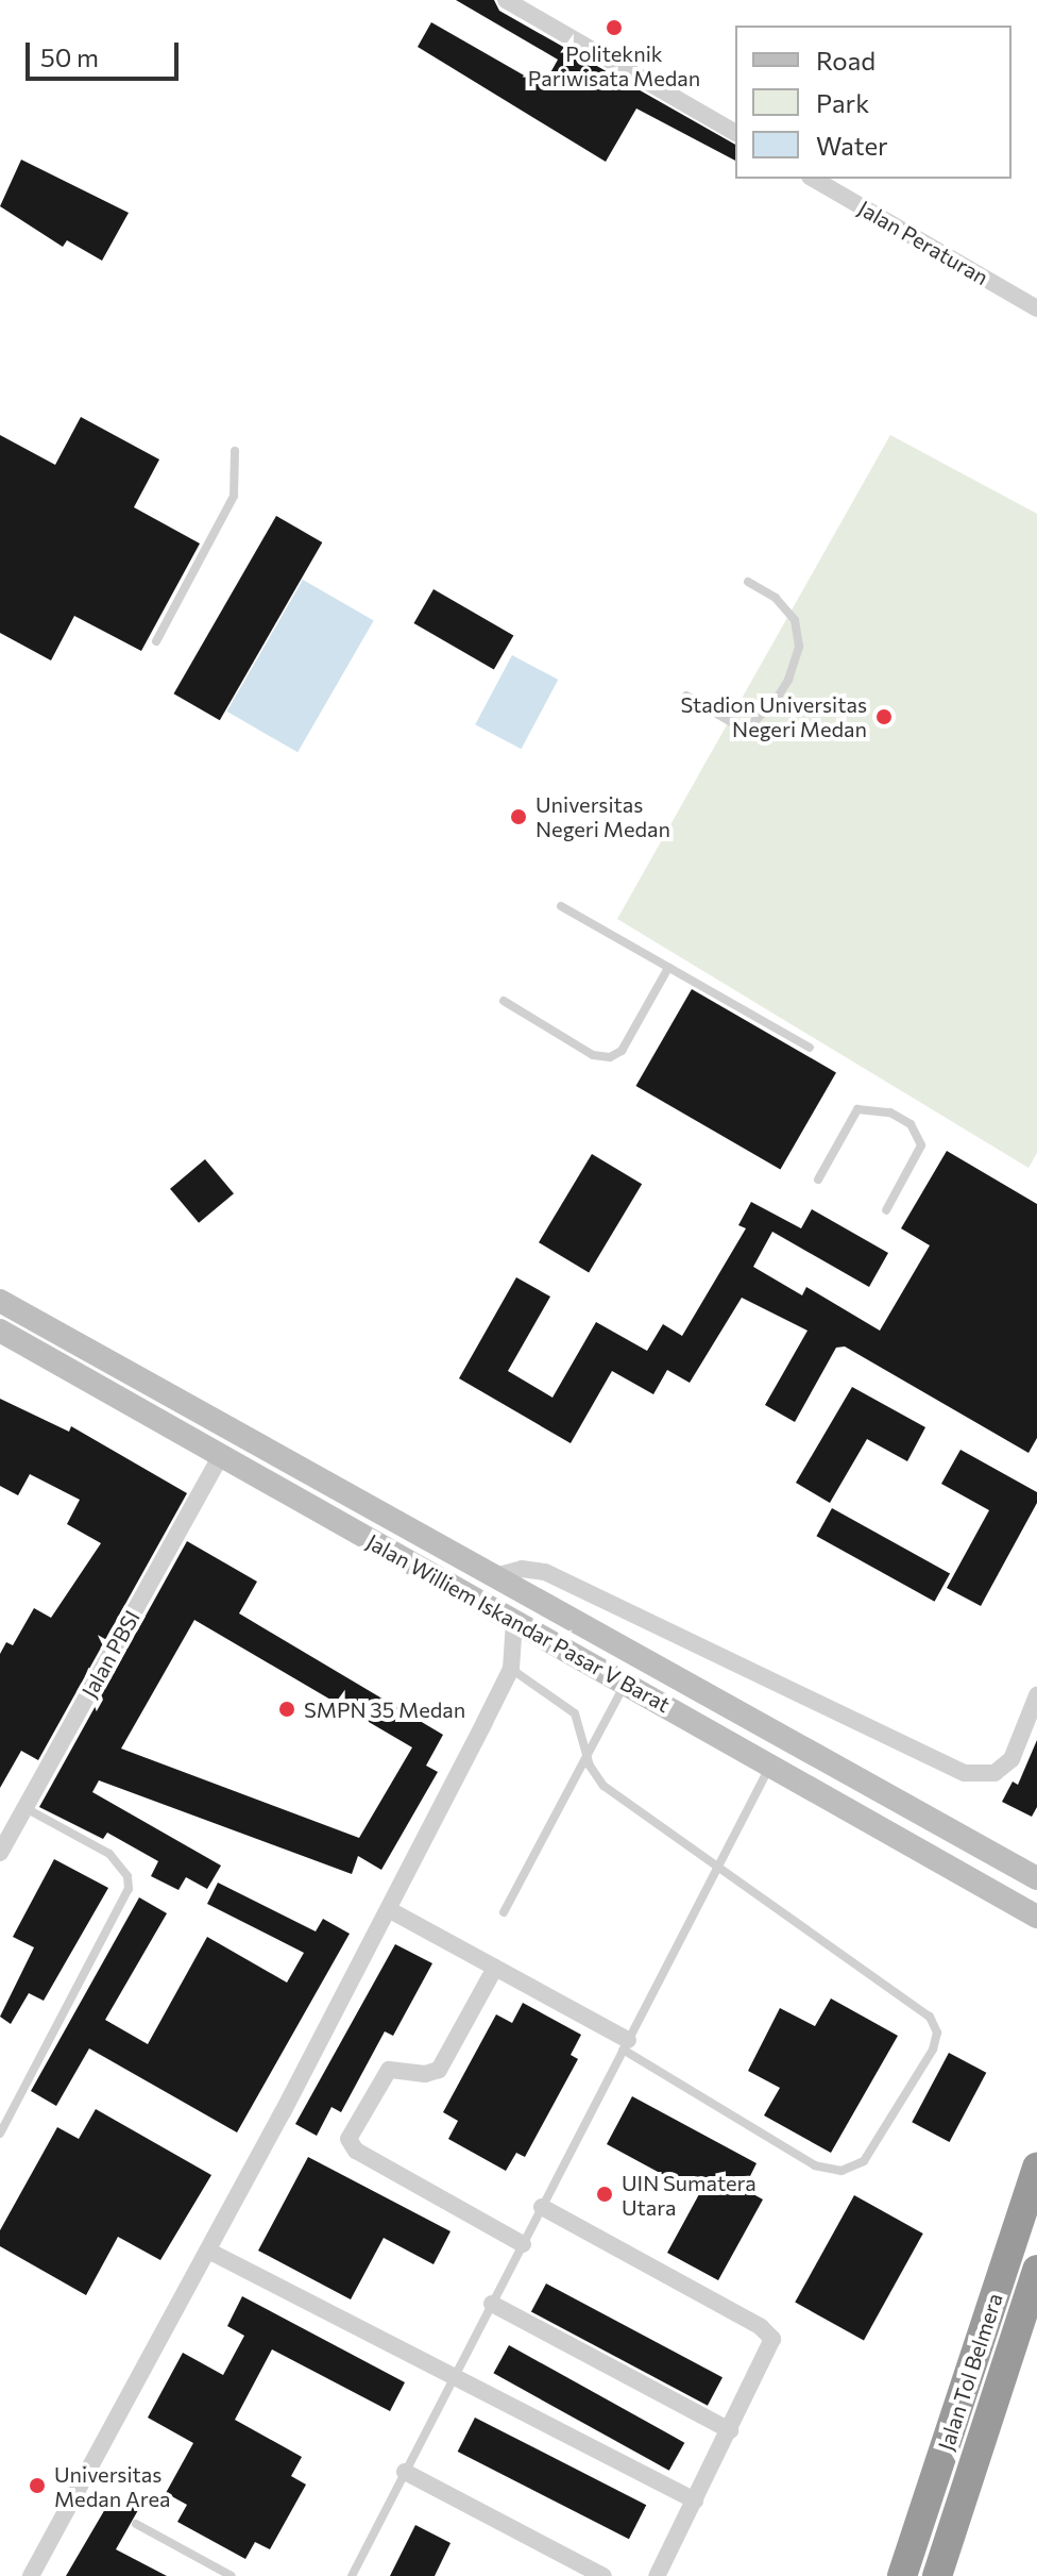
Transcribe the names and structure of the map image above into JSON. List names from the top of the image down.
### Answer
{
  "streets": {
    "highway": ["Jalan Tol Belmera"],
    "street": ["Jalan Peraturan", "Jalan Williem Iskandar Pasar V Barat", "Jalan PBSI"]
  },
  "crossings": [
    ["Jalan Williem Iskandar Pasar V Barat", "Jalan PBSI"]
  ],
  "places": [
    "Politeknik Pariwisata Medan",
    "Stadion Universitas Negeri Medan",
    "Universitas Negeri Medan",
    "SMPN 35 Medan",
    "UIN Sumatera Utara",
    "Universitas Medan Area"
  ],
  "legend": ["Road", "Park", "Water"],
  "scale_bar": "50 m"
}
